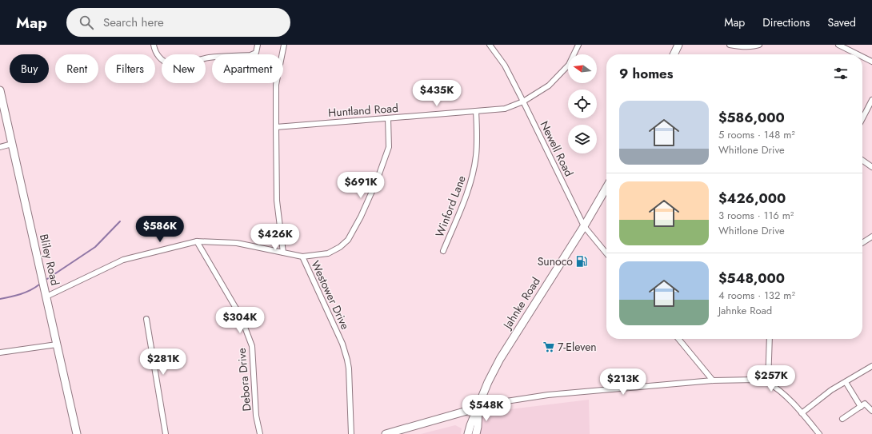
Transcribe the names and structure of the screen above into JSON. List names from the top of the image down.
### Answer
{
  "streets": {
    "street": [
      "Huntland Road",
      "Newell Road",
      "Winford Lane",
      "Bliley Road",
      "Westower Drive",
      "Jahnke Road",
      "Debora Drive"
    ]
  },
  "crossings": [
    ["Huntland Road", "Newell Road"],
    ["Huntland Road", "Winford Lane"],
    ["Newell Road", "Jahnke Road"],
    ["Bliley Road", "Westower Drive"],
    ["Westower Drive", "Debora Drive"]
  ],
  "places": {
    "fuel station": ["Sunoco"],
    "supermarket": ["7-Eleven"]
  },
  "north": "left",
  "page": {
    "header": "Map",
    "search": "Search here",
    "nav": ["Map", "Directions", "Saved"],
    "chip": [
      "Buy",
      "Rent",
      "Filters",
      "New",
      "Apartment"
    ],
    "heading": "9 homes",
    "price": [
      "$435K",
      "$691K",
      "$586K",
      "$426K",
      "$304K",
      "$281K",
      "$257K",
      "$213K",
      "$548K"
    ],
    "list": [
      {
        "name": "$586,000",
        "note": "5 rooms · 148 m² · Whitlone Drive"
      },
      {
        "name": "$426,000",
        "note": "3 rooms · 116 m² · Whitlone Drive"
      },
      {
        "name": "$548,000",
        "note": "4 rooms · 132 m² · Jahnke Road"
      }
    ]
  }
}
